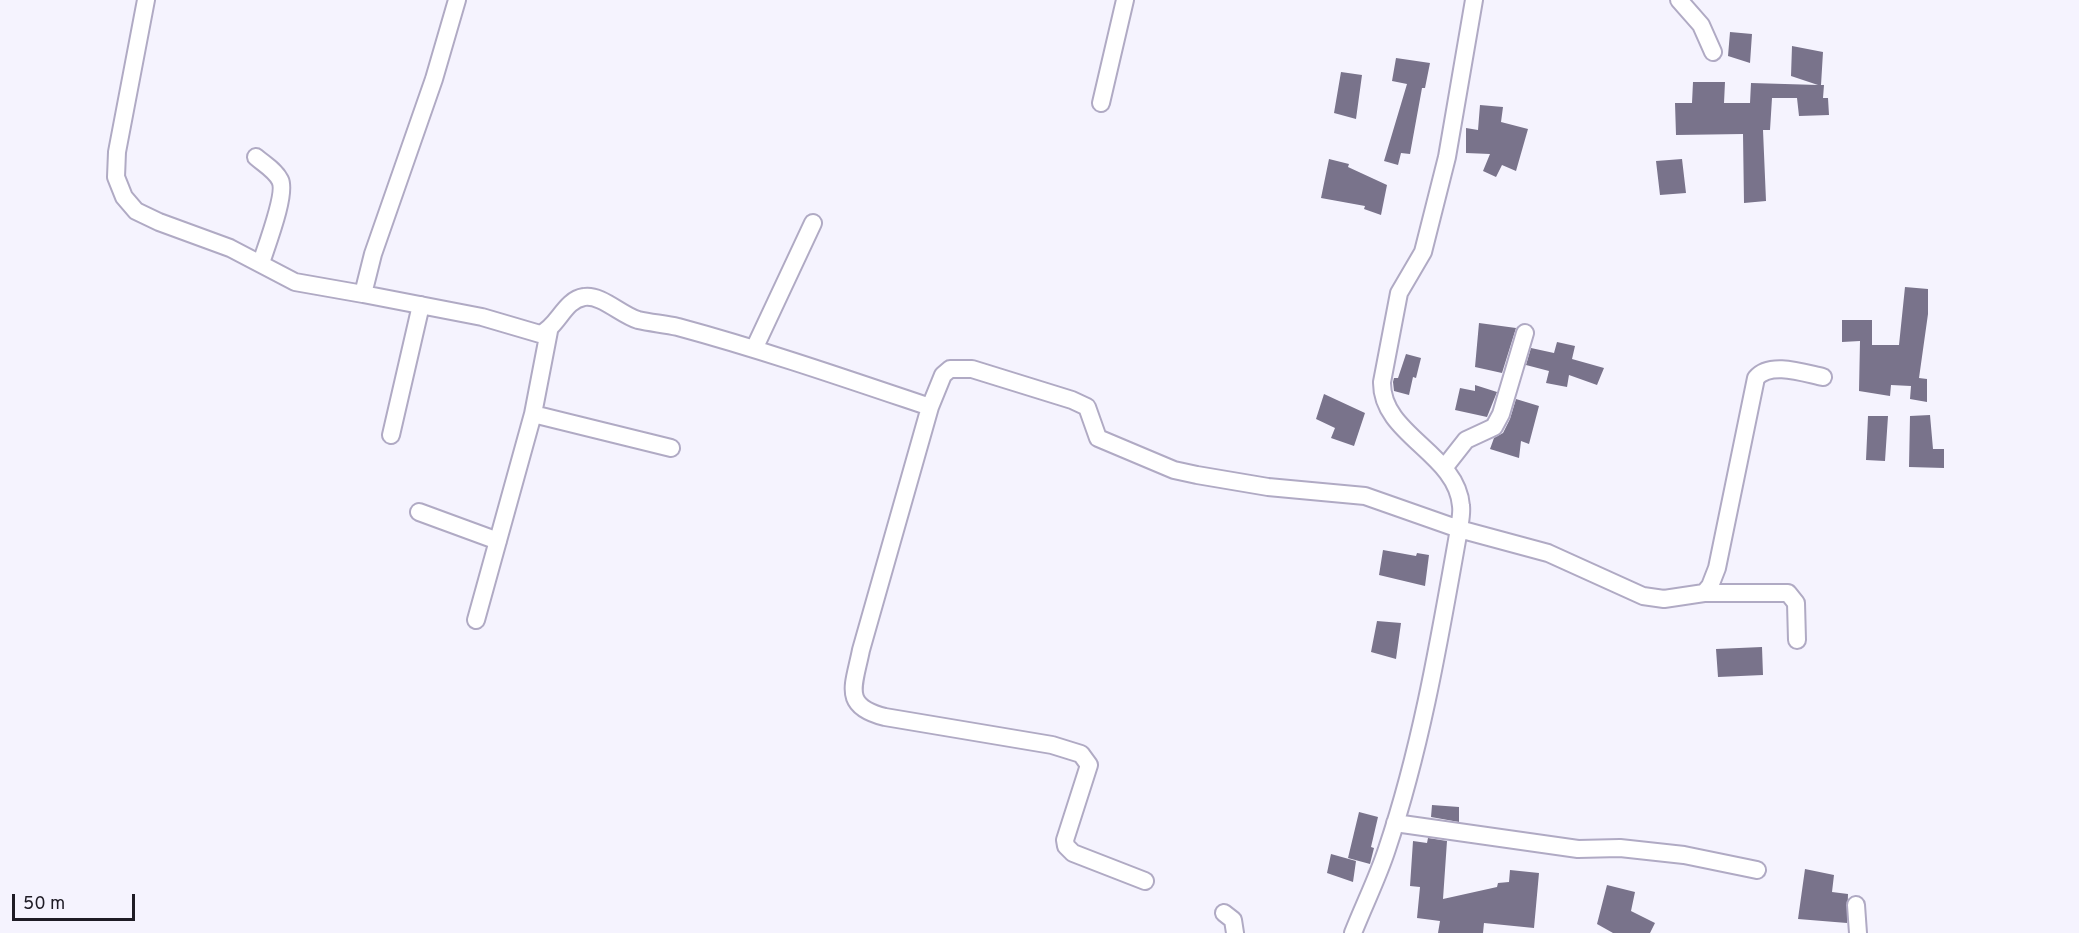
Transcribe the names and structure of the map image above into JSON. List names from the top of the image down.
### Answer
{
  "scale_bar": "50 m"
}
